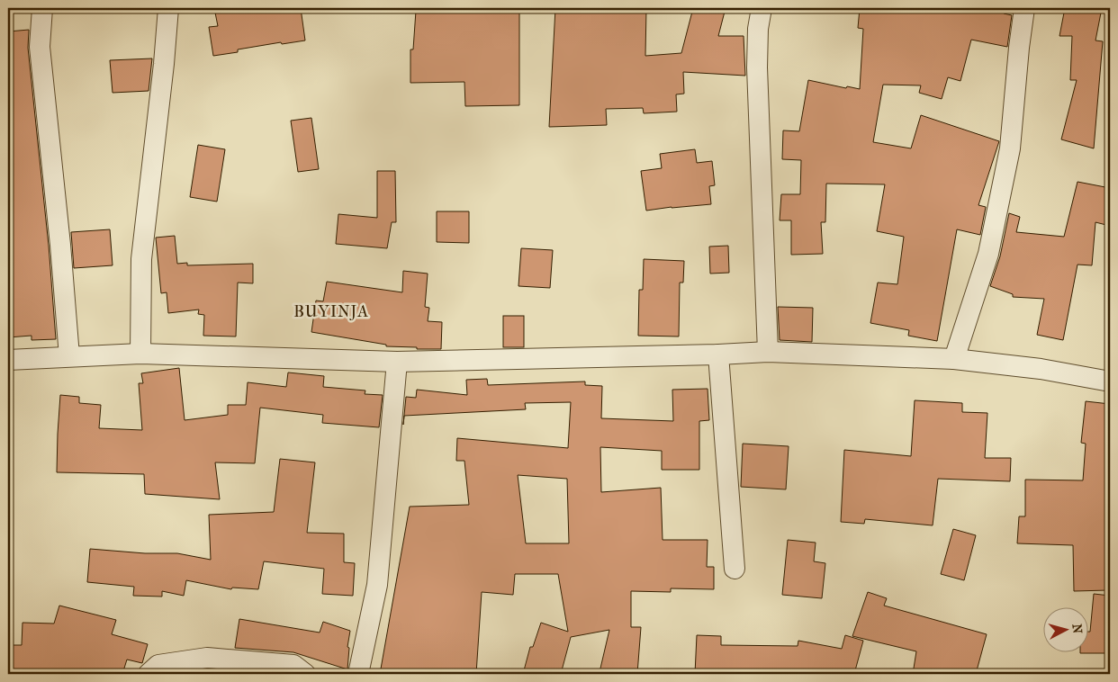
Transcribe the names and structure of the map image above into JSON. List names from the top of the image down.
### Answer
{
  "districts": ["BUYINJA"],
  "north": "right"
}
